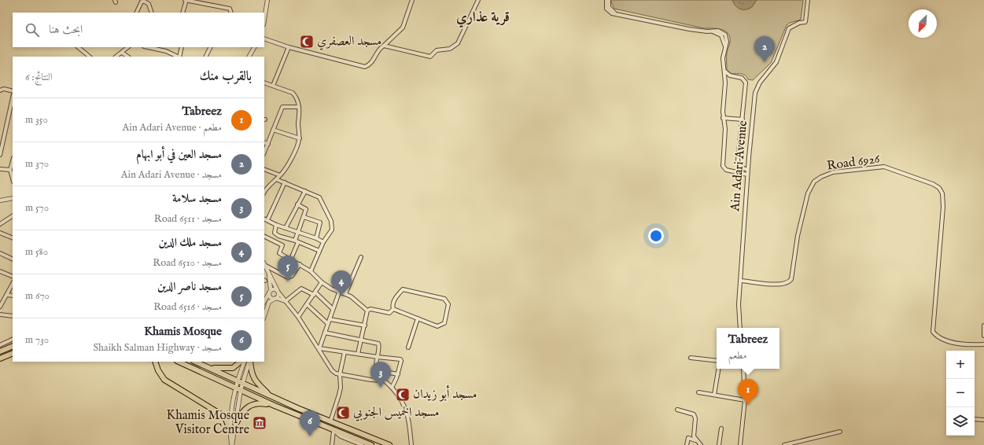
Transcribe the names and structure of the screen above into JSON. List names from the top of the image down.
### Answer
{
  "streets": {
    "street": ["Road 6926", "Ain Adari Avenue"]
  },
  "crossings": [
    ["Road 6926", "Ain Adari Avenue"]
  ],
  "districts": ["قرية عذاري"],
  "places": {
    "mosque": ["مسجد العصفري", "مسجد أبو زيدان", "مسجد الخميس الجنوبي"],
    "museum": ["Khamis Mosque Visitor Centre"]
  },
  "north": "bottom left",
  "page": {
    "search": "ابحث هنا",
    "pins": [
      "2",
      "5",
      "4",
      "3",
      "1",
      "6"
    ],
    "heading": ["بالقرب منك", "النتائج: 6"],
    "list": [
      {
        "mark": "1",
        "name": "Tabreez",
        "note": "مطعم · Ain Adari Avenue",
        "value": "350 m"
      },
      {
        "mark": "2",
        "name": "مسجد العين في أبو ابهام",
        "note": "مسجد · Ain Adari Avenue",
        "value": "370 m"
      },
      {
        "mark": "3",
        "name": "مسجد سلامة",
        "note": "مسجد · Road 6511",
        "value": "570 m"
      },
      {
        "mark": "4",
        "name": "مسجد ملك الدين",
        "note": "مسجد · Road 6510",
        "value": "580 m"
      },
      {
        "mark": "5",
        "name": "مسجد ناصر الدين",
        "note": "مسجد · Road 6516",
        "value": "670 m"
      },
      {
        "mark": "6",
        "name": "Khamis Mosque",
        "note": "مسجد · Shaikh Salman Highway",
        "value": "730 m"
      }
    ],
    "popup": ["Tabreez", "مطعم"],
    "map_buttons": ["+", "−"]
  }
}
